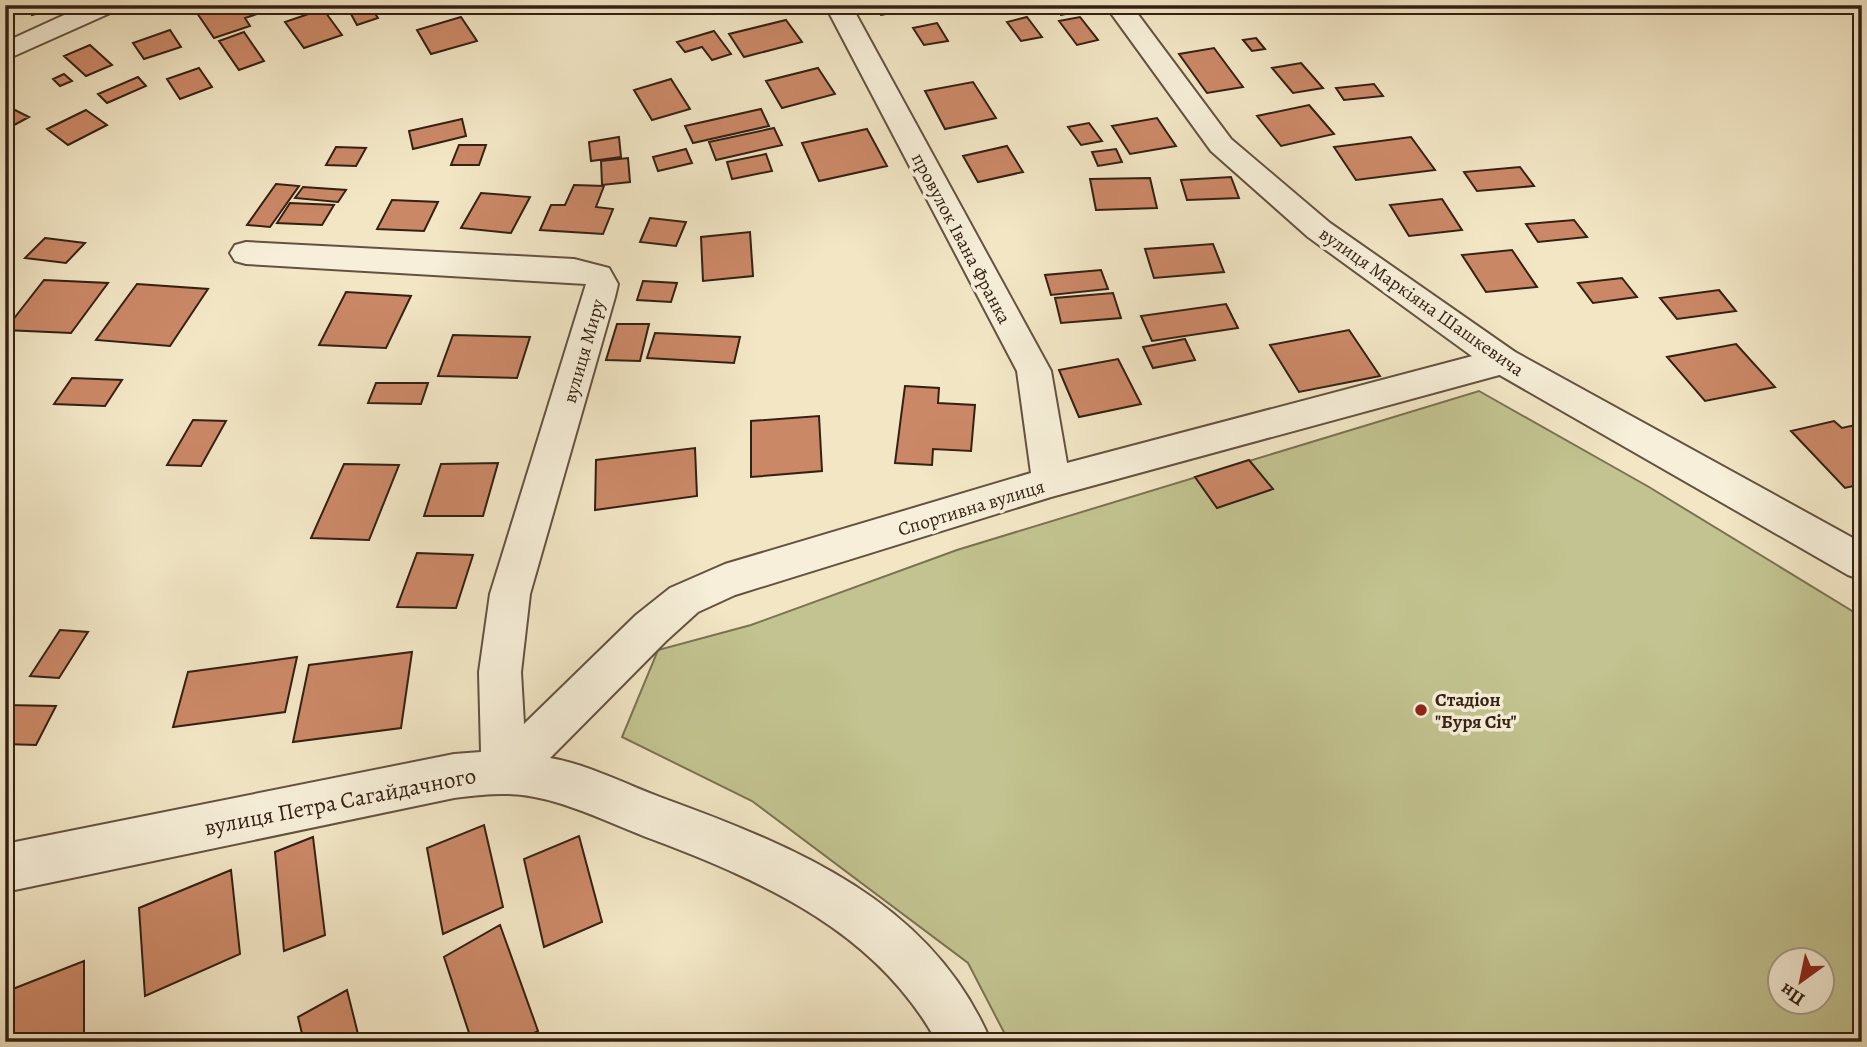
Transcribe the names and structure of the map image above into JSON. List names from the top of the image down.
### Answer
{
  "streets": {
    "street": [
      "провулок Івана Франка",
      "вулиця Маркіяна Шашкевича",
      "вулиця Миру",
      "Спортивна вулиця",
      "вулиця Петра Сагайдачного"
    ]
  },
  "crossings": [
    ["провулок Івана Франка", "Спортивна вулиця"],
    ["вулиця Маркіяна Шашкевича", "Спортивна вулиця"],
    ["вулиця Миру", "Спортивна вулиця"],
    ["вулиця Миру", "вулиця Петра Сагайдачного"],
    ["Спортивна вулиця", "вулиця Петра Сагайдачного"]
  ],
  "places": ["Стадіон \"Буря Січ\""],
  "north": "bottom left"
}
